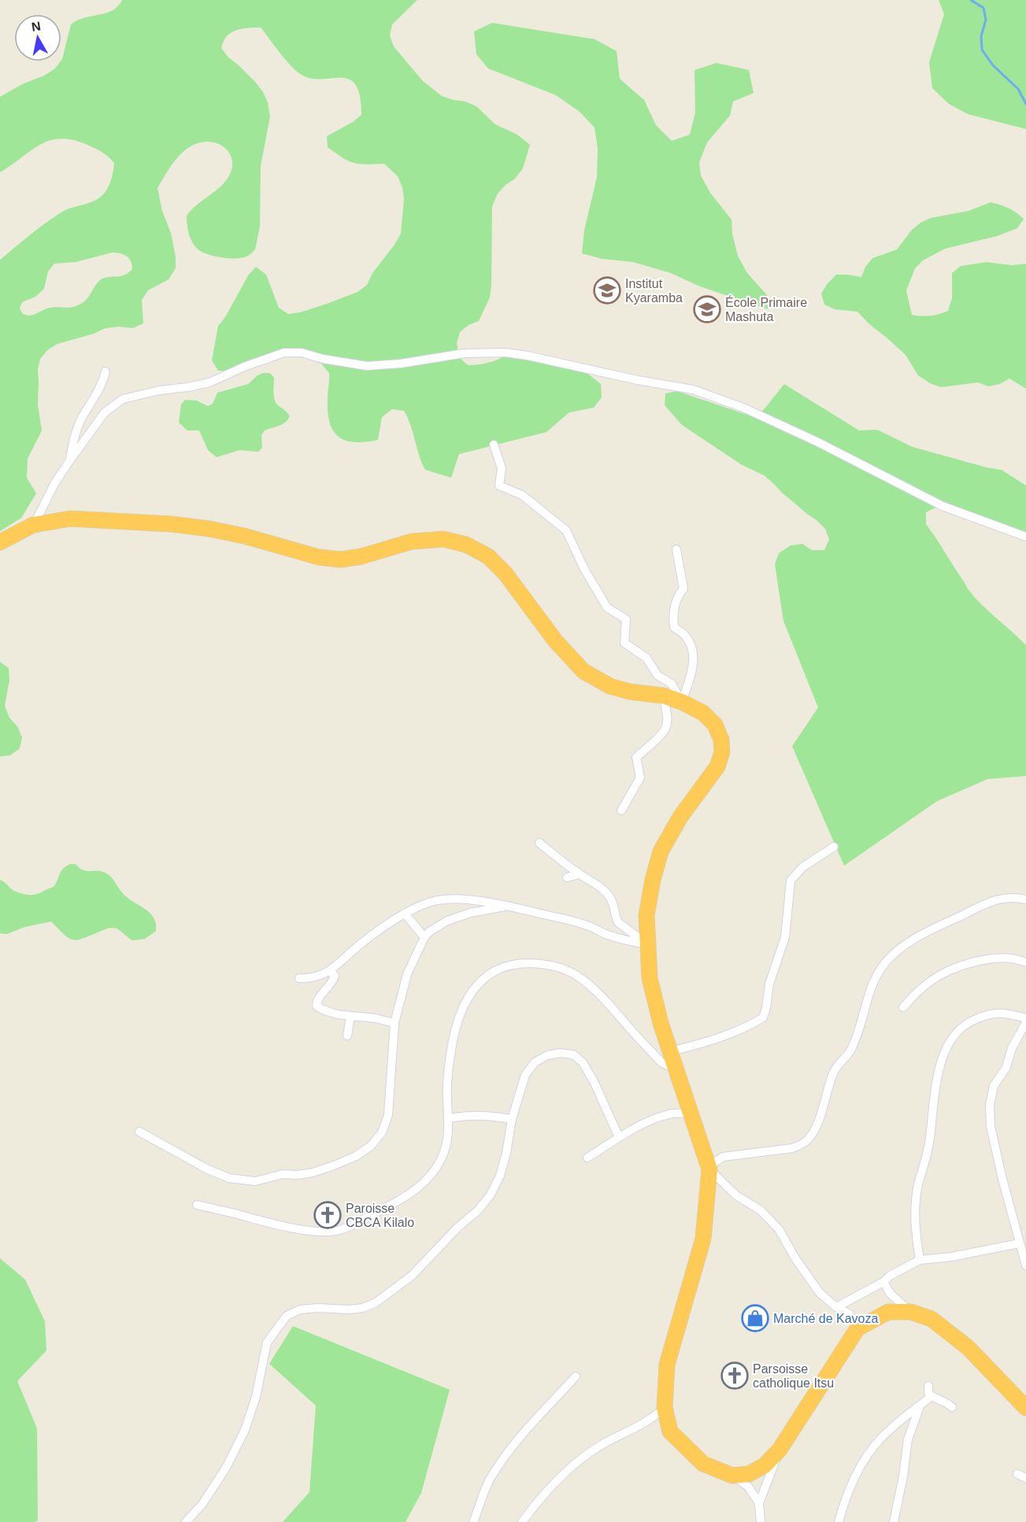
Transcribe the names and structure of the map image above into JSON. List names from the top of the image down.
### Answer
{
  "places": {
    "school or university": ["Institut Kyaramba", "École Primaire Mashuta"],
    "church": ["Paroisse CBCA Kilalo", "Parsoisse catholique Itsu"],
    "shop": ["Marché de Kavoza"]
  },
  "north": "top"
}
